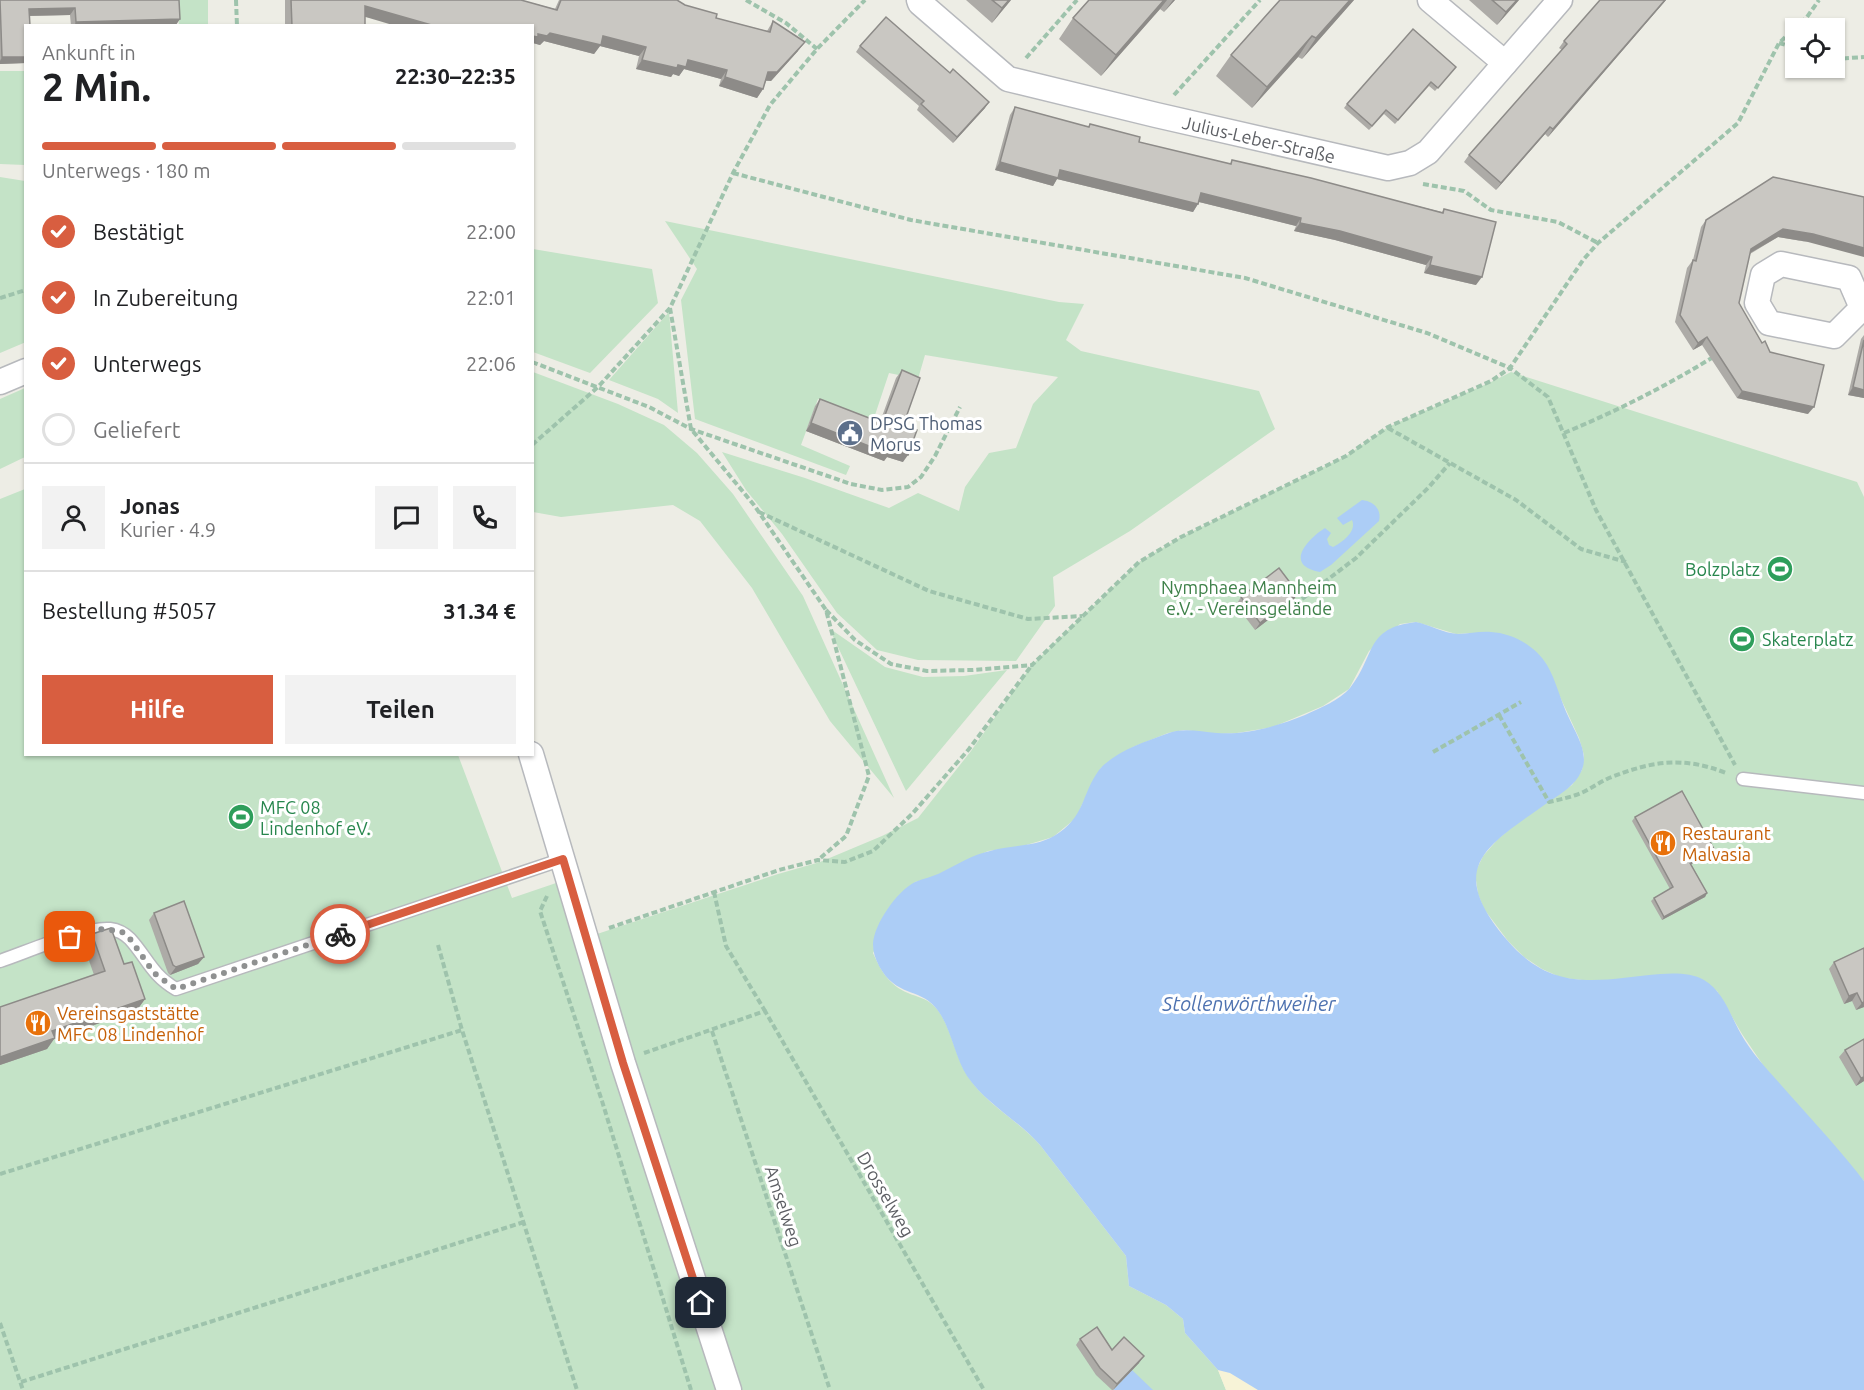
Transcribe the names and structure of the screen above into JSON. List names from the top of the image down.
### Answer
{
  "streets": {
    "street": ["Julius-Leber-Straße"],
    "path": ["Drosselweg", "Amselweg"]
  },
  "water": ["Stollenwörthweiher"],
  "parks": ["Nymphaea Mannheim e.V. - Vereinsgelände"],
  "places": {
    "public building": ["DPSG Thomas Morus"],
    "sports": ["Bolzplatz", "Skaterplatz", "MFC 08 Lindenhof eV."],
    "restaurant": ["Restaurant Malvasia", "Vereinsgaststätte MFC 08 Lindenhof"]
  },
  "page": {
    "heading": ["2 Min.", "Ankunft in", "22:30–22:35"],
    "panel": [
      "Jonas",
      "Kurier · 4.9",
      "Bestellung #5057",
      "31.34 €"
    ],
    "bar": "Unterwegs · 180 m",
    "list": [
      ["Bestätigt", "22:00"],
      ["In Zubereitung", "22:01"],
      ["Unterwegs", "22:06"],
      "Geliefert"
    ],
    "buttons": ["Hilfe", "Teilen"]
  }
}
